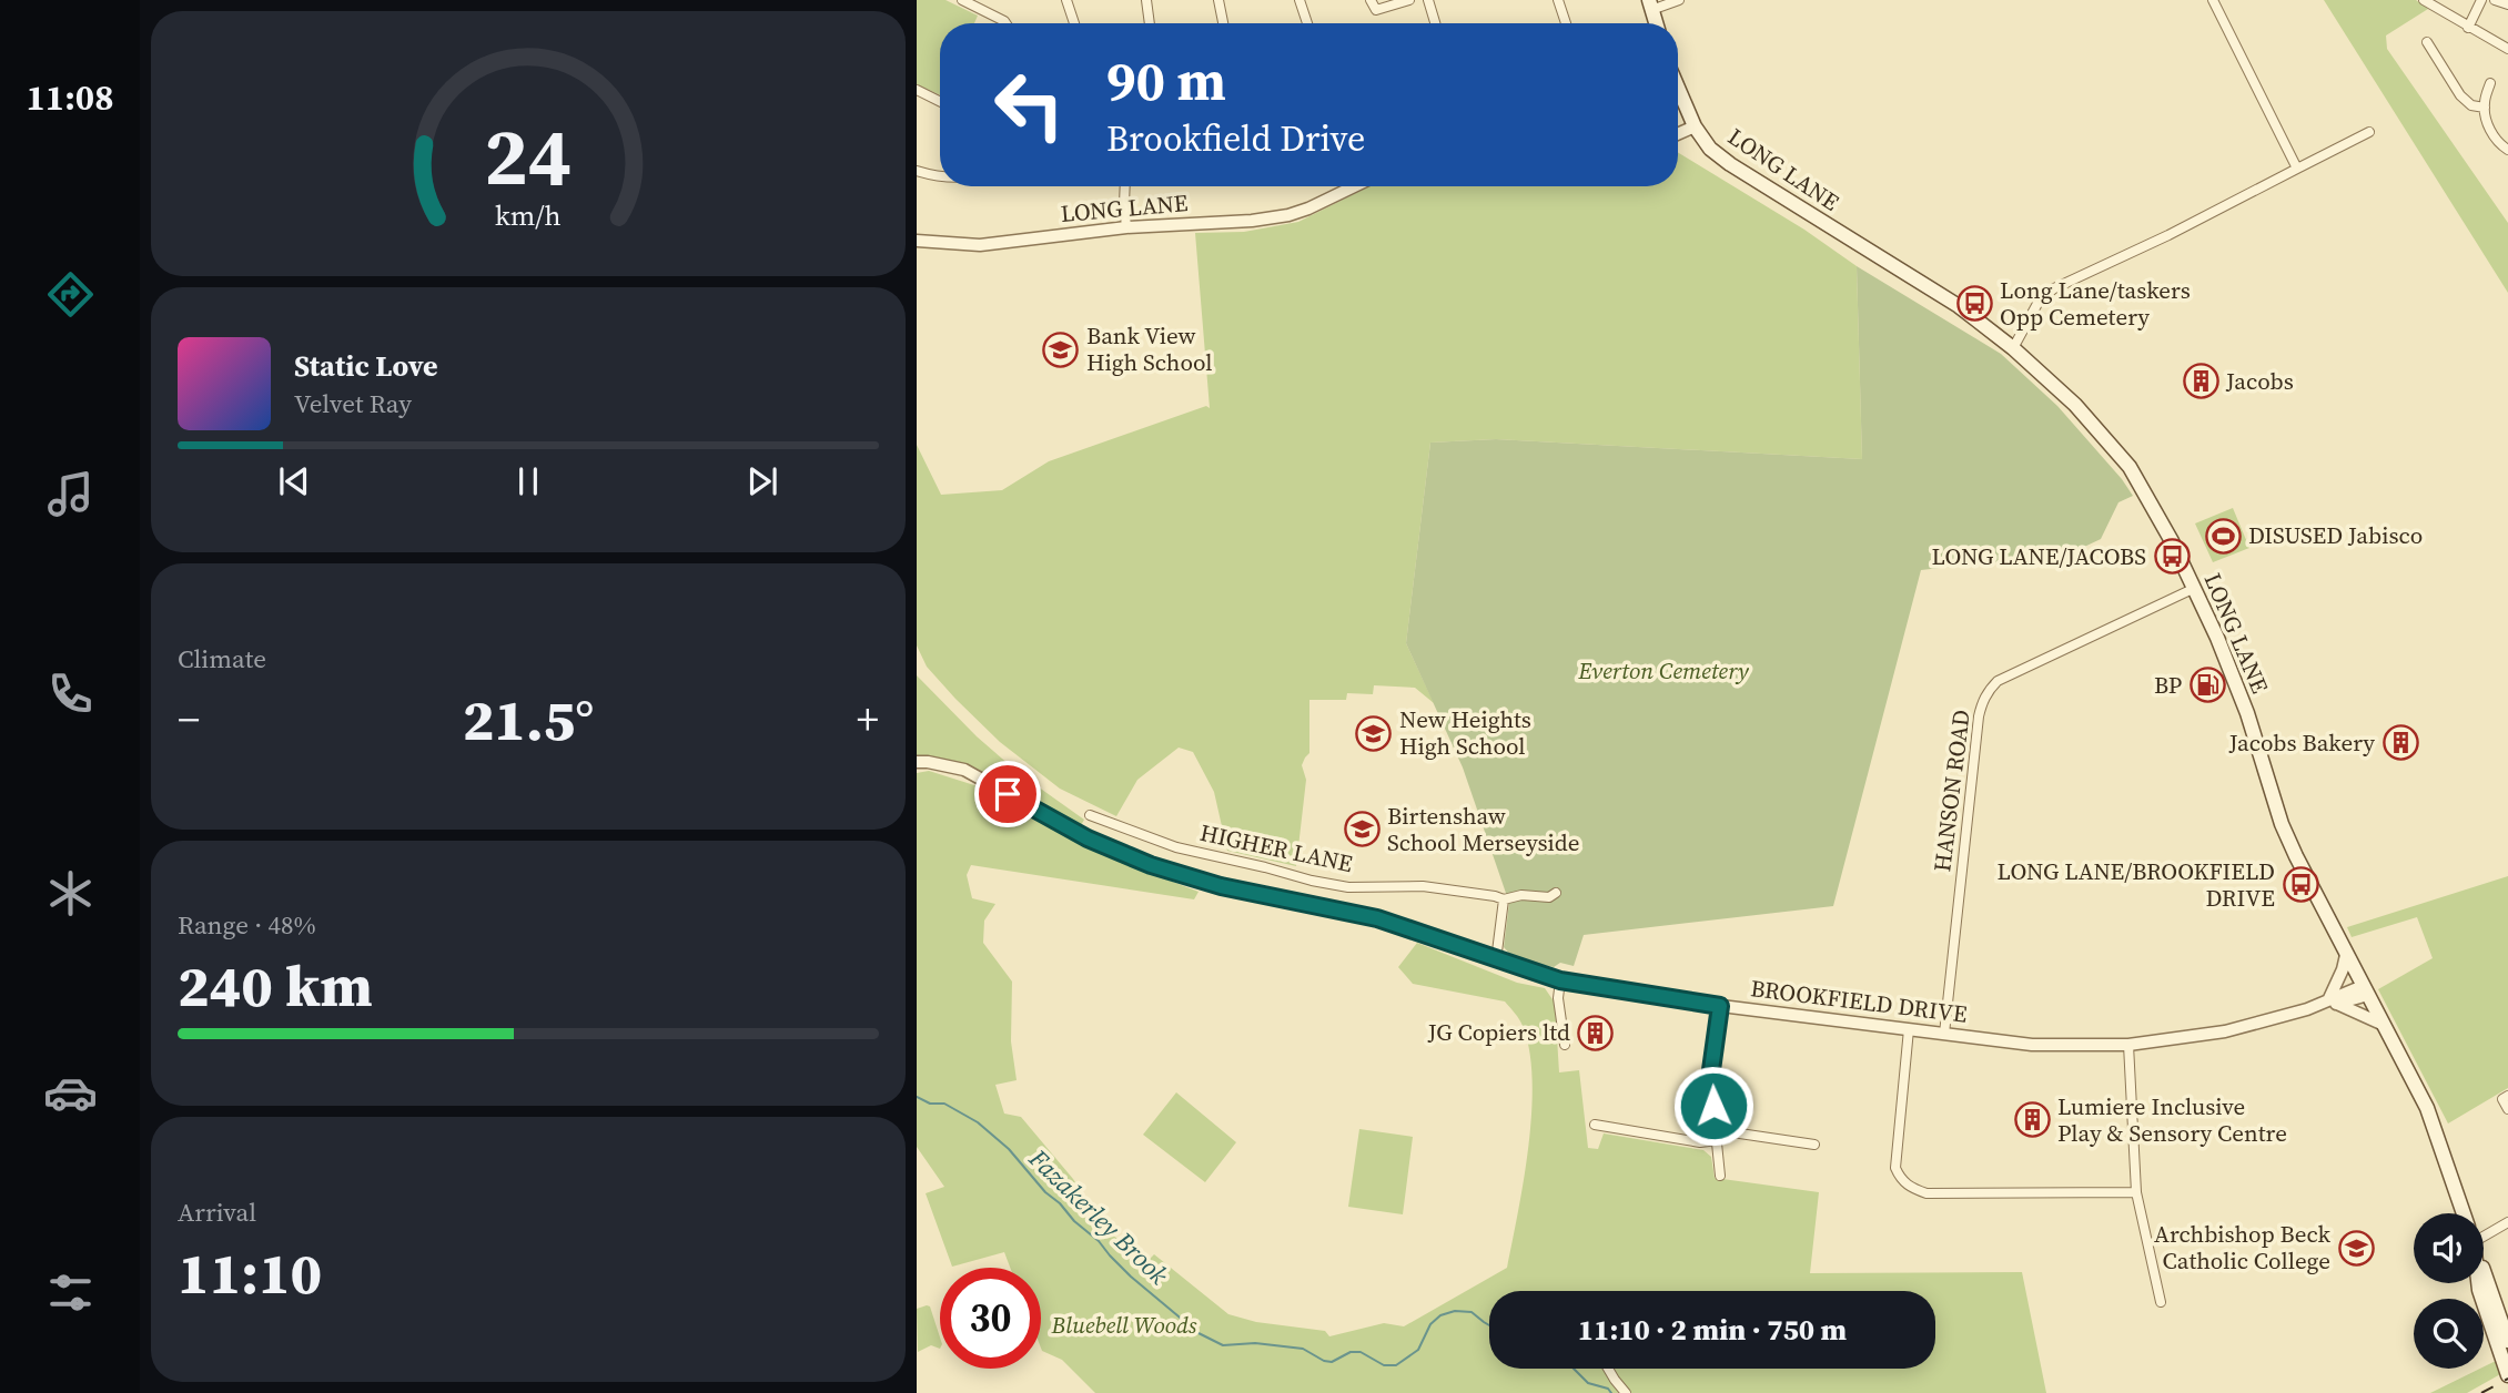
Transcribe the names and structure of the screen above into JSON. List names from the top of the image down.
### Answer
{
  "streets": {
    "main road": ["LONG LANE"],
    "street": ["HANSON ROAD", "HIGHER LANE", "BROOKFIELD DRIVE"]
  },
  "crossings": [
    ["LONG LANE", "HANSON ROAD"],
    ["LONG LANE", "BROOKFIELD DRIVE"],
    ["HANSON ROAD", "BROOKFIELD DRIVE"]
  ],
  "water": ["Fazakerley Brook"],
  "parks": ["Everton Cemetery", "Bluebell Woods"],
  "places": {
    "bus stop": ["Long Lane/taskers Opp Cemetery", "LONG LANE/JACOBS", "LONG LANE/BROOKFIELD DRIVE"],
    "school or university": [
      "Bank View High School",
      "New Heights High School",
      "Birtenshaw School Merseyside",
      "Archbishop Beck Catholic College"
    ],
    "building": [
      "Jacobs",
      "Jacobs Bakery",
      "JG Copiers ltd",
      "Lumiere Inclusive Play & Sensory Centre"
    ],
    "sports": ["DISUSED Jabisco"],
    "fuel station": ["BP"]
  },
  "page": {
    "tabs": "11:08",
    "turn": ["90 m", "Brookfield Drive"],
    "song": ["Static Love", "Velvet Ray"],
    "tile": [
      "Climate",
      ["Range · 48%", "240 km"],
      ["Arrival", "11:10"]
    ],
    "heat": ["−", "21.5°", "+"],
    "limit": "30",
    "trip": "11:10 · 2 min · 750 m",
    "gauge": ["24", "km/h"]
  }
}
